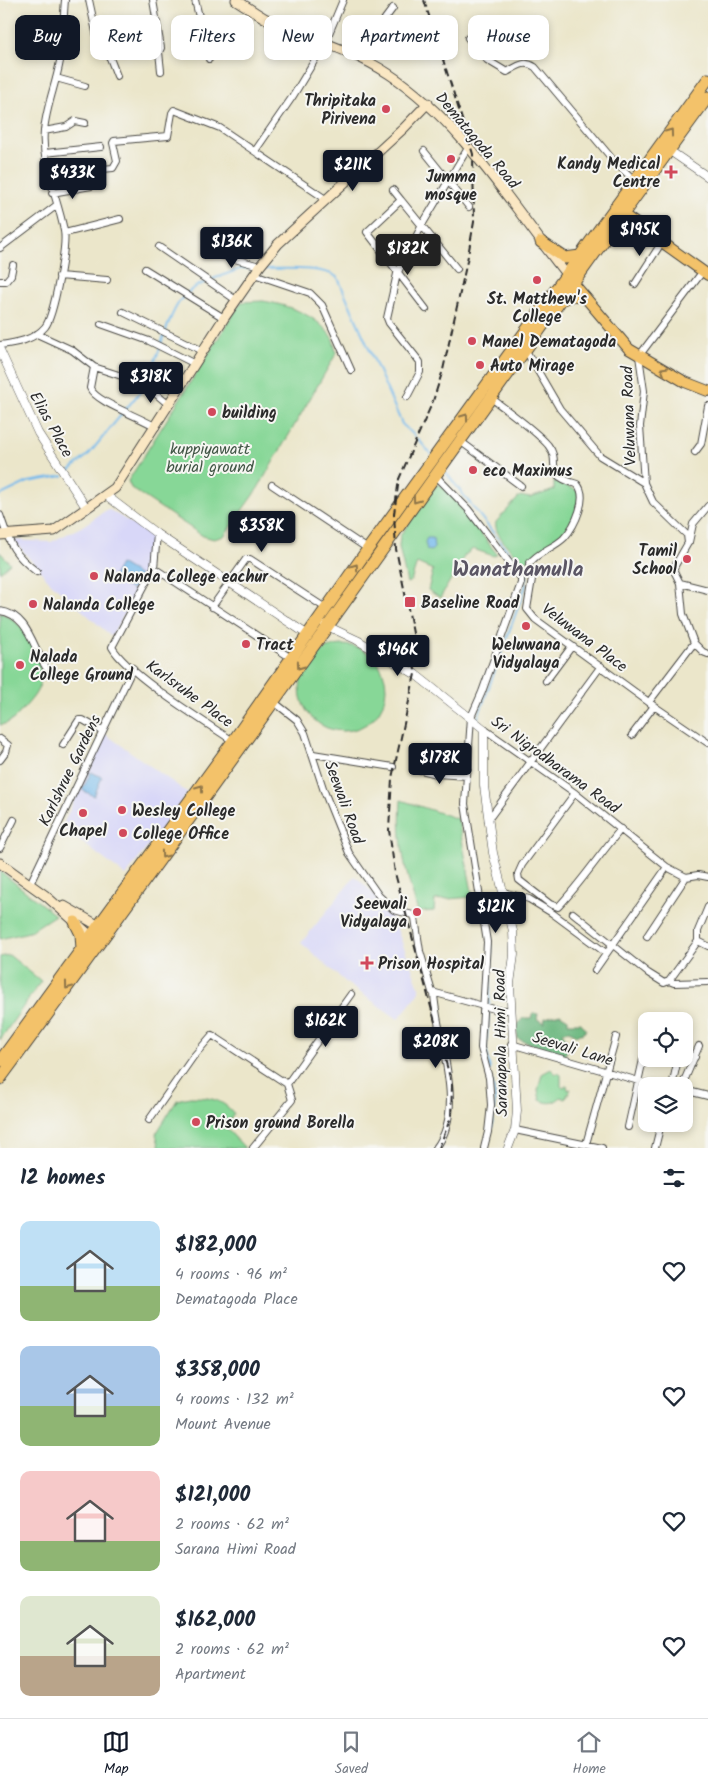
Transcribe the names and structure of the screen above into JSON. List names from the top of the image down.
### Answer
{
  "streets": {
    "main road": ["Dematagoda Road"],
    "street": [
      "Veluwana Road",
      "Elias Place",
      "Veluwana Place",
      "Karlsruhe Place",
      "Sri Nigrodharama Road",
      "Karlshrue Gardens",
      "Seewali Road",
      "Saranapala Himi Road",
      "Seevali Lane"
    ]
  },
  "crossings": [
    ["Karlsruhe Place", "Karlshrue Gardens"],
    ["Sri Nigrodharama Road", "Saranapala Himi Road"],
    ["Saranapala Himi Road", "Seevali Lane"]
  ],
  "districts": ["Wanathamulla"],
  "parks": ["kuppiyawatt burial ground"],
  "places": {
    "other": [
      "Thripitaka Pirivena",
      "Jumma mosque",
      "St. Matthew's College",
      "Manel Dematagoda",
      "Auto Mirage",
      "building",
      "eco Maximus",
      "Tamil School",
      "Nalanda College eachur",
      "Nalanda College",
      "Weluwana Vidyalaya",
      "Tract",
      "Nalada College Ground",
      "Wesley College",
      "Chapel",
      "College Office",
      "Seewali Vidyalaya",
      "Prison ground Borella"
    ],
    "health": ["Kandy Medical Centre", "Prison Hospital"],
    "transit": ["Baseline Road"]
  },
  "page": {
    "chip": [
      "Buy",
      "Rent",
      "Filters",
      "New",
      "Apartment",
      "House"
    ],
    "price": [
      "$211K",
      "$433K",
      "$195K",
      "$136K",
      "$182K",
      "$318K",
      "$358K",
      "$146K",
      "$178K",
      "$121K",
      "$162K",
      "$208K"
    ],
    "heading": "12 homes",
    "list": [
      {
        "name": "$182,000",
        "note": "4 rooms · 96 m² · Dematagoda Place"
      },
      {
        "name": "$358,000",
        "note": "4 rooms · 132 m² · Mount Avenue"
      },
      {
        "name": "$121,000",
        "note": "2 rooms · 62 m² · Sarana Himi Road"
      },
      {
        "name": "$162,000",
        "note": "2 rooms · 62 m² · Apartment"
      }
    ],
    "tabs": ["Map", "Saved", "Home"]
  }
}
